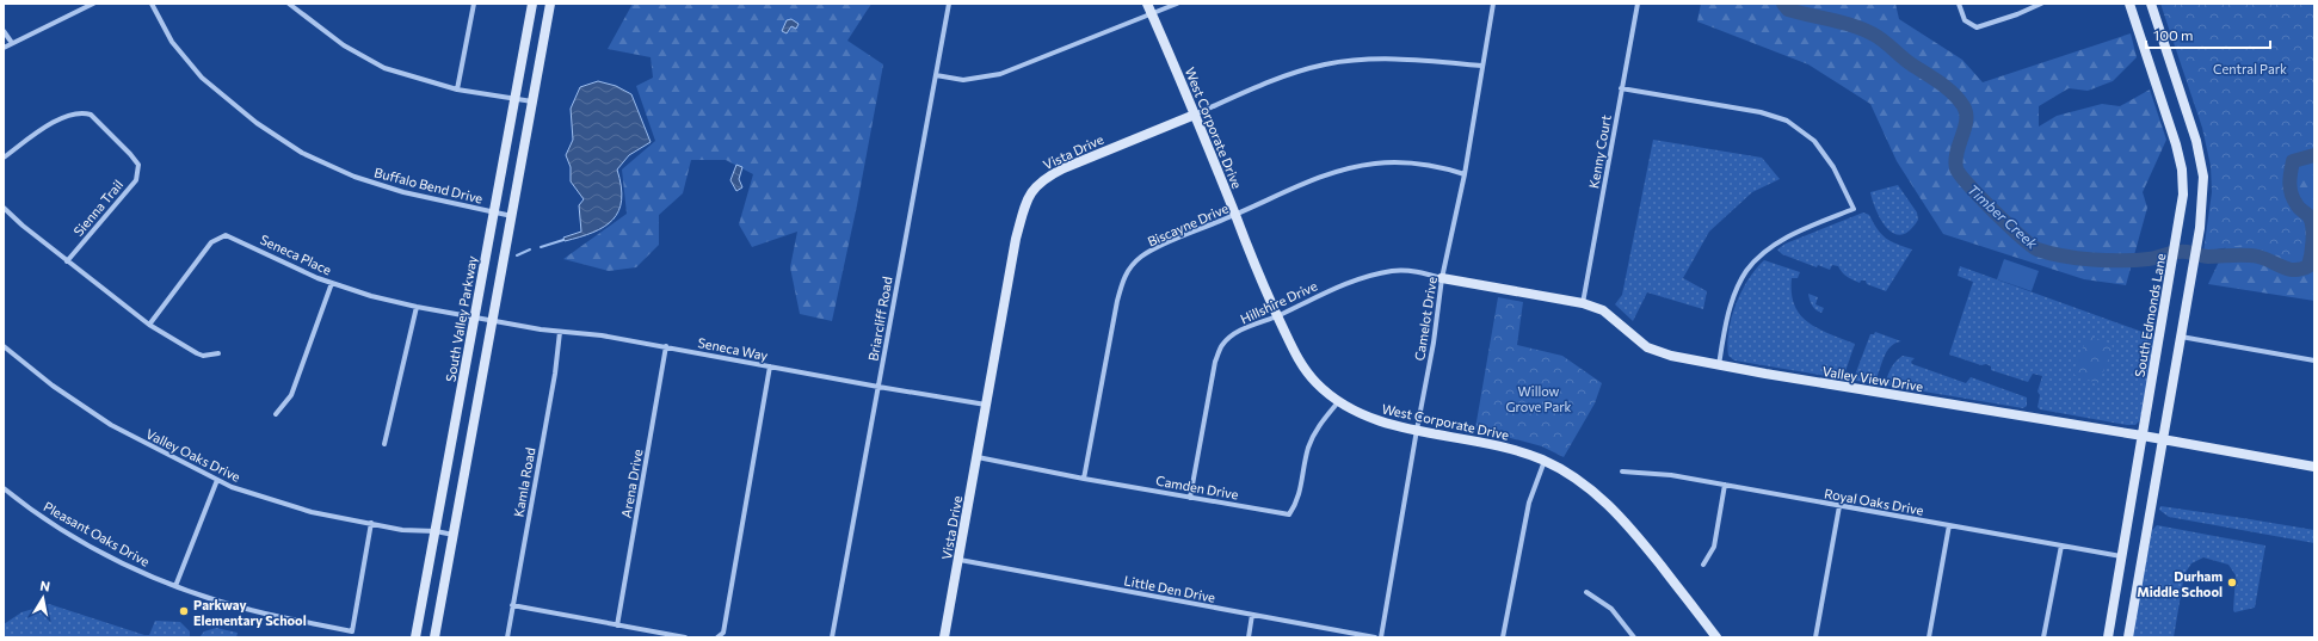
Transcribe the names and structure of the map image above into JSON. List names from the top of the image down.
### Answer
{
  "streets": {
    "main road": [
      "West Corporate Drive",
      "Vista Drive",
      "South Edmonds Lane",
      "South Valley Parkway",
      "Valley View Drive"
    ],
    "street": [
      "Kenny Court",
      "Buffalo Bend Drive",
      "Sienna Trail",
      "Biscayne Drive",
      "Seneca Place",
      "Hillshire Drive",
      "Briarcliff Road",
      "Camelot Drive",
      "Seneca Way",
      "Valley Oaks Drive",
      "Kamla Road",
      "Arena Drive",
      "Camden Drive",
      "Royal Oaks Drive",
      "Pleasant Oaks Drive",
      "Little Den Drive"
    ]
  },
  "crossings": [
    ["West Corporate Drive", "Vista Drive"],
    ["West Corporate Drive", "Biscayne Drive"],
    ["West Corporate Drive", "Hillshire Drive"],
    ["West Corporate Drive", "Camelot Drive"],
    ["West Corporate Drive", "Camden Drive"],
    ["Vista Drive", "Camelot Drive"],
    ["Vista Drive", "Seneca Way"],
    ["Vista Drive", "Camden Drive"],
    ["Vista Drive", "Little Den Drive"],
    ["Kenny Court", "Valley View Drive"],
    ["Buffalo Bend Drive", "South Valley Parkway"],
    ["Biscayne Drive", "Camelot Drive"],
    ["Biscayne Drive", "Camden Drive"],
    ["Seneca Place", "South Valley Parkway"],
    ["Seneca Place", "Seneca Way"],
    ["Hillshire Drive", "Camelot Drive"],
    ["Hillshire Drive", "Valley View Drive"],
    ["Hillshire Drive", "Camden Drive"],
    ["South Edmonds Lane", "Valley View Drive"],
    ["South Edmonds Lane", "Royal Oaks Drive"],
    ["South Valley Parkway", "Seneca Way"],
    ["South Valley Parkway", "Valley Oaks Drive"],
    ["Briarcliff Road", "Seneca Way"],
    ["Camelot Drive", "Valley View Drive"],
    ["Seneca Way", "Kamla Road"],
    ["Seneca Way", "Arena Drive"],
    ["Valley Oaks Drive", "Pleasant Oaks Drive"]
  ],
  "water": ["Timber Creek"],
  "parks": ["Central Park", "Willow Grove Park"],
  "places": ["Durham Middle School", "Parkway Elementary School"],
  "scale_bar": "100 m",
  "north": "top"
}
